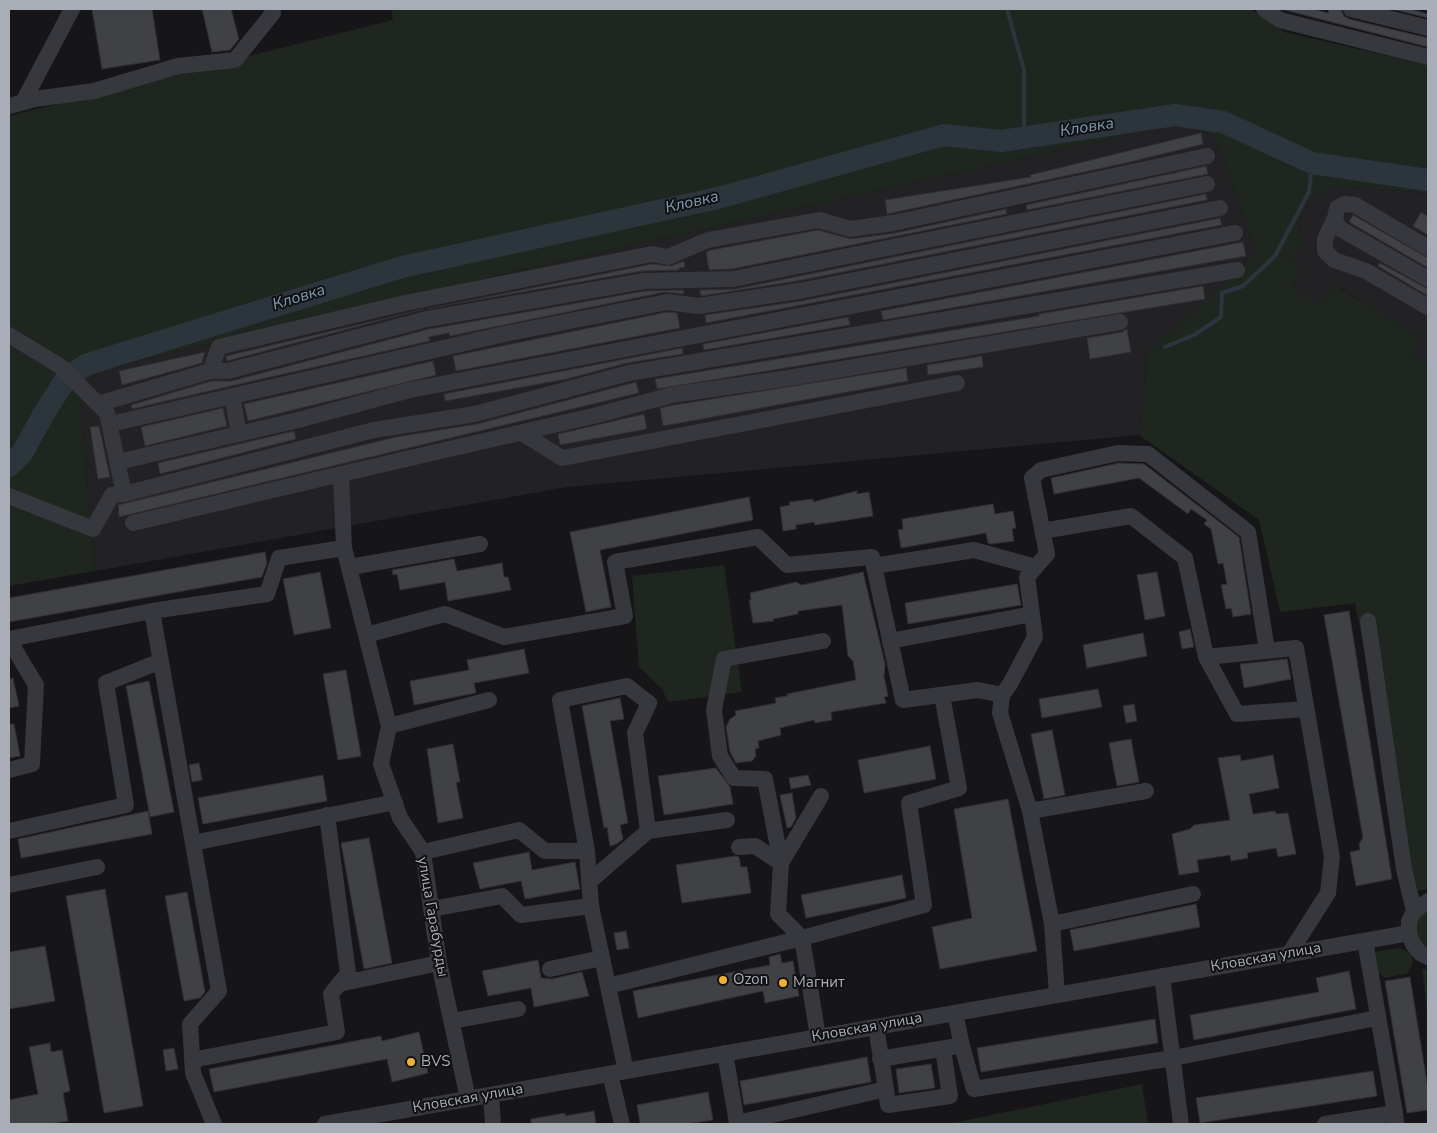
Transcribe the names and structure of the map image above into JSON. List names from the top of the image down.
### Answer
{
  "streets": {
    "street": ["улица Гарабурды", "Кловская улица"]
  },
  "crossings": [
    ["улица Гарабурды", "Кловская улица"]
  ],
  "water": ["Кловка"],
  "places": ["Ozon", "Магнит", "BVS"]
}
